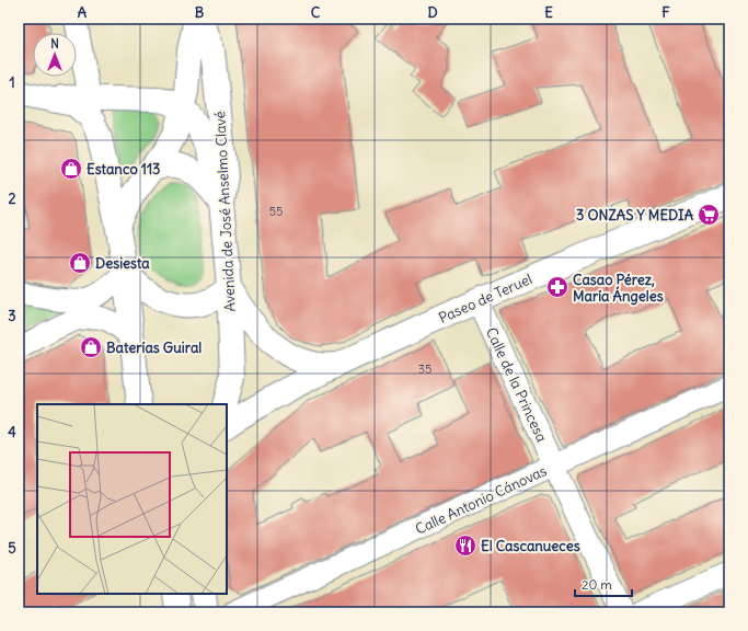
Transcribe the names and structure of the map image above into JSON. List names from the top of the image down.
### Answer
{
  "streets": {
    "main road": ["Avenida de José Anselmo Clavé", "Paseo de Teruel"],
    "street": ["Calle de la Princesa", "Calle Antonio Cánovas"]
  },
  "crossings": [
    ["Avenida de José Anselmo Clavé", "Paseo de Teruel"],
    ["Paseo de Teruel", "Calle de la Princesa"],
    ["Calle de la Princesa", "Calle Antonio Cánovas"]
  ],
  "places": {
    "shop": ["Estanco 113", "Desiesta", "Baterías Guiral"],
    "supermarket": ["3 ONZAS Y MEDIA"],
    "pharmacy": ["Casao Pérez, María Ángeles"],
    "restaurant": ["El Cascanueces"]
  },
  "house_numbers": ["55", "35"],
  "scale_bar": "20 m",
  "north": "top",
  "grid": {
    "columns": [
      "A",
      "B",
      "C",
      "D",
      "E",
      "F"
    ],
    "rows": [
      "1",
      "2",
      "3",
      "4",
      "5"
    ]
  }
}
